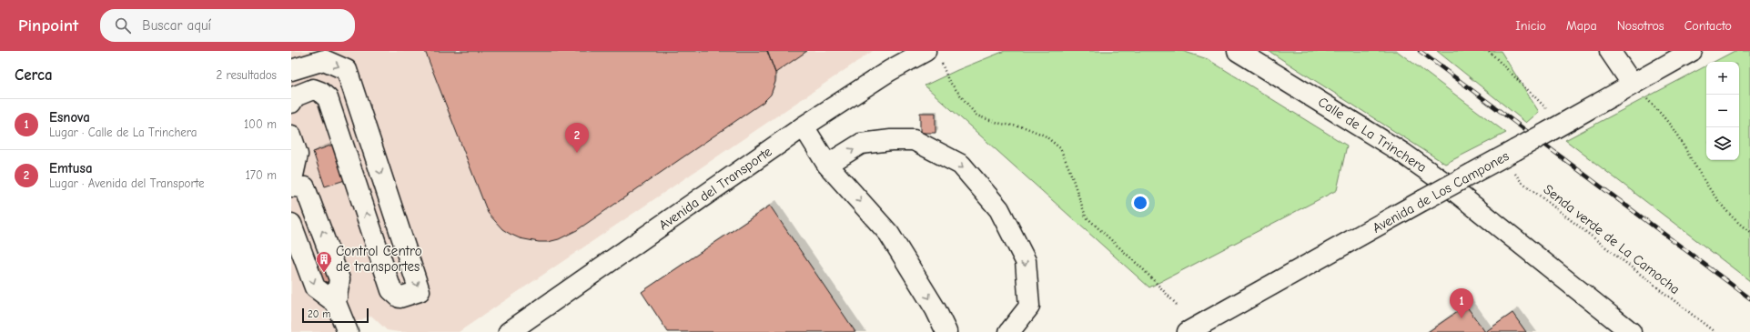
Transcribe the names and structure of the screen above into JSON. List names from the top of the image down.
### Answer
{
  "streets": {
    "street": ["Calle de La Trinchera", "Avenida del Transporte", "Avenida de Los Campones"],
    "path": ["Senda verde de La Camocha"]
  },
  "crossings": [
    ["Avenida de Los Campones", "Senda verde de La Camocha"]
  ],
  "places": {
    "building": ["Control Centro de transportes"]
  },
  "scale_bar": "20 m",
  "page": {
    "header": "Pinpoint",
    "search": "Buscar aquí",
    "nav": [
      "Inicio",
      "Mapa",
      "Nosotros",
      "Contacto"
    ],
    "heading": ["Cerca", "2 resultados"],
    "map_buttons": ["+", "−"],
    "list": [
      {
        "mark": "1",
        "name": "Esnova",
        "note": "Lugar · Calle de La Trinchera",
        "value": "100 m"
      },
      {
        "mark": "2",
        "name": "Emtusa",
        "note": "Lugar · Avenida del Transporte",
        "value": "170 m"
      }
    ],
    "pins": ["2", "1"],
    "scale": "20 m"
  }
}
